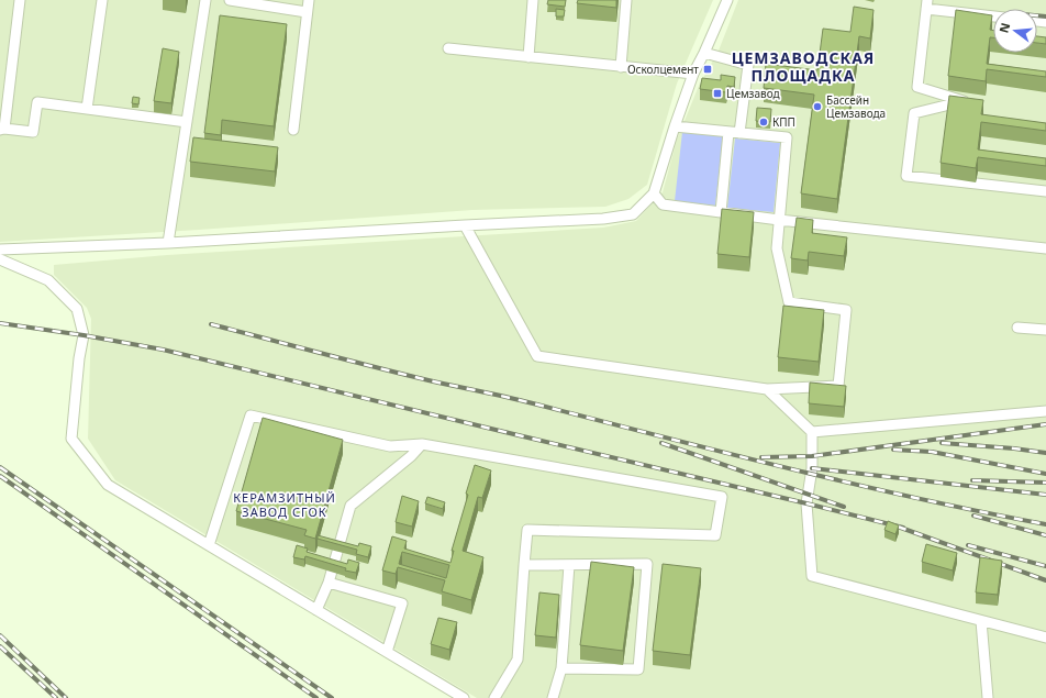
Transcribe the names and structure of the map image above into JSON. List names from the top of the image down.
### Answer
{
  "districts": ["ЦЕМЗАВОДСКАЯ ПЛОЩАДКА", "КЕРАМЗИТНЫЙ ЗАВОД СГОК"],
  "places": {
    "transit": ["Осколцемент", "Цемзавод"],
    "other": ["Бассейн Цемзавода", "КПП"]
  },
  "north": "left"
}
